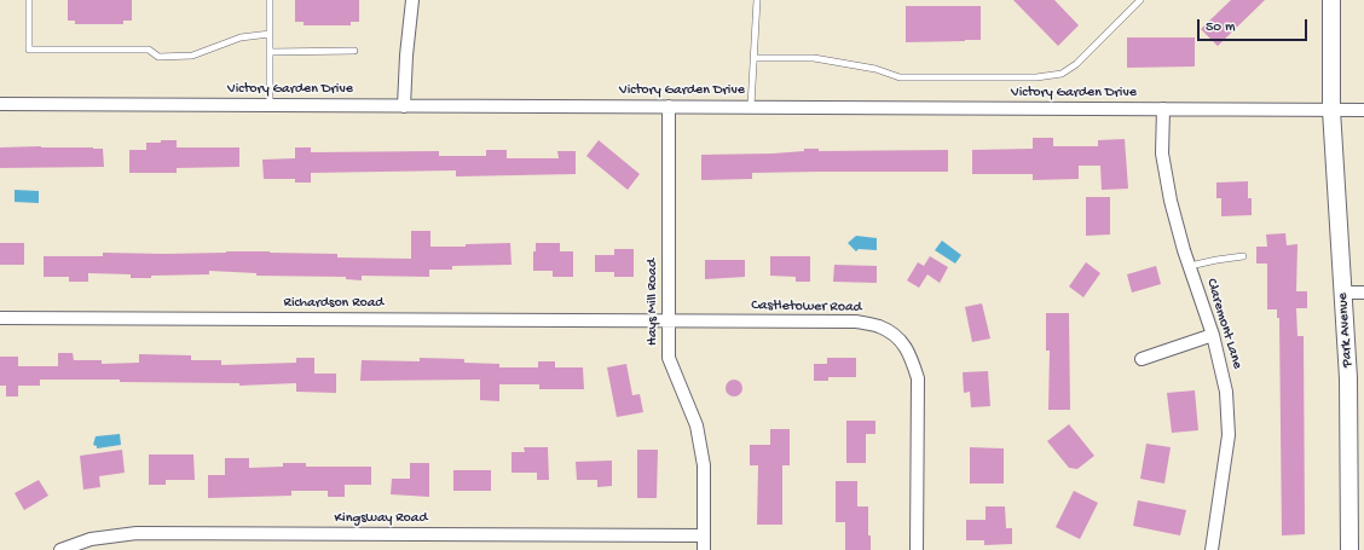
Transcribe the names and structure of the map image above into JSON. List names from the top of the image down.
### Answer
{
  "streets": {
    "main road": ["Park Avenue"],
    "street": [
      "Victory Garden Drive",
      "Hays Mill Road",
      "Richardson Road",
      "Castletower Road",
      "Claremont Lane",
      "Kingsway Road"
    ]
  },
  "crossings": [
    ["Victory Garden Drive", "Hays Mill Road"],
    ["Victory Garden Drive", "Claremont Lane"],
    ["Victory Garden Drive", "Park Avenue"],
    ["Hays Mill Road", "Richardson Road"],
    ["Hays Mill Road", "Castletower Road"],
    ["Hays Mill Road", "Kingsway Road"],
    ["Richardson Road", "Castletower Road"]
  ],
  "scale_bar": "50 m"
}
